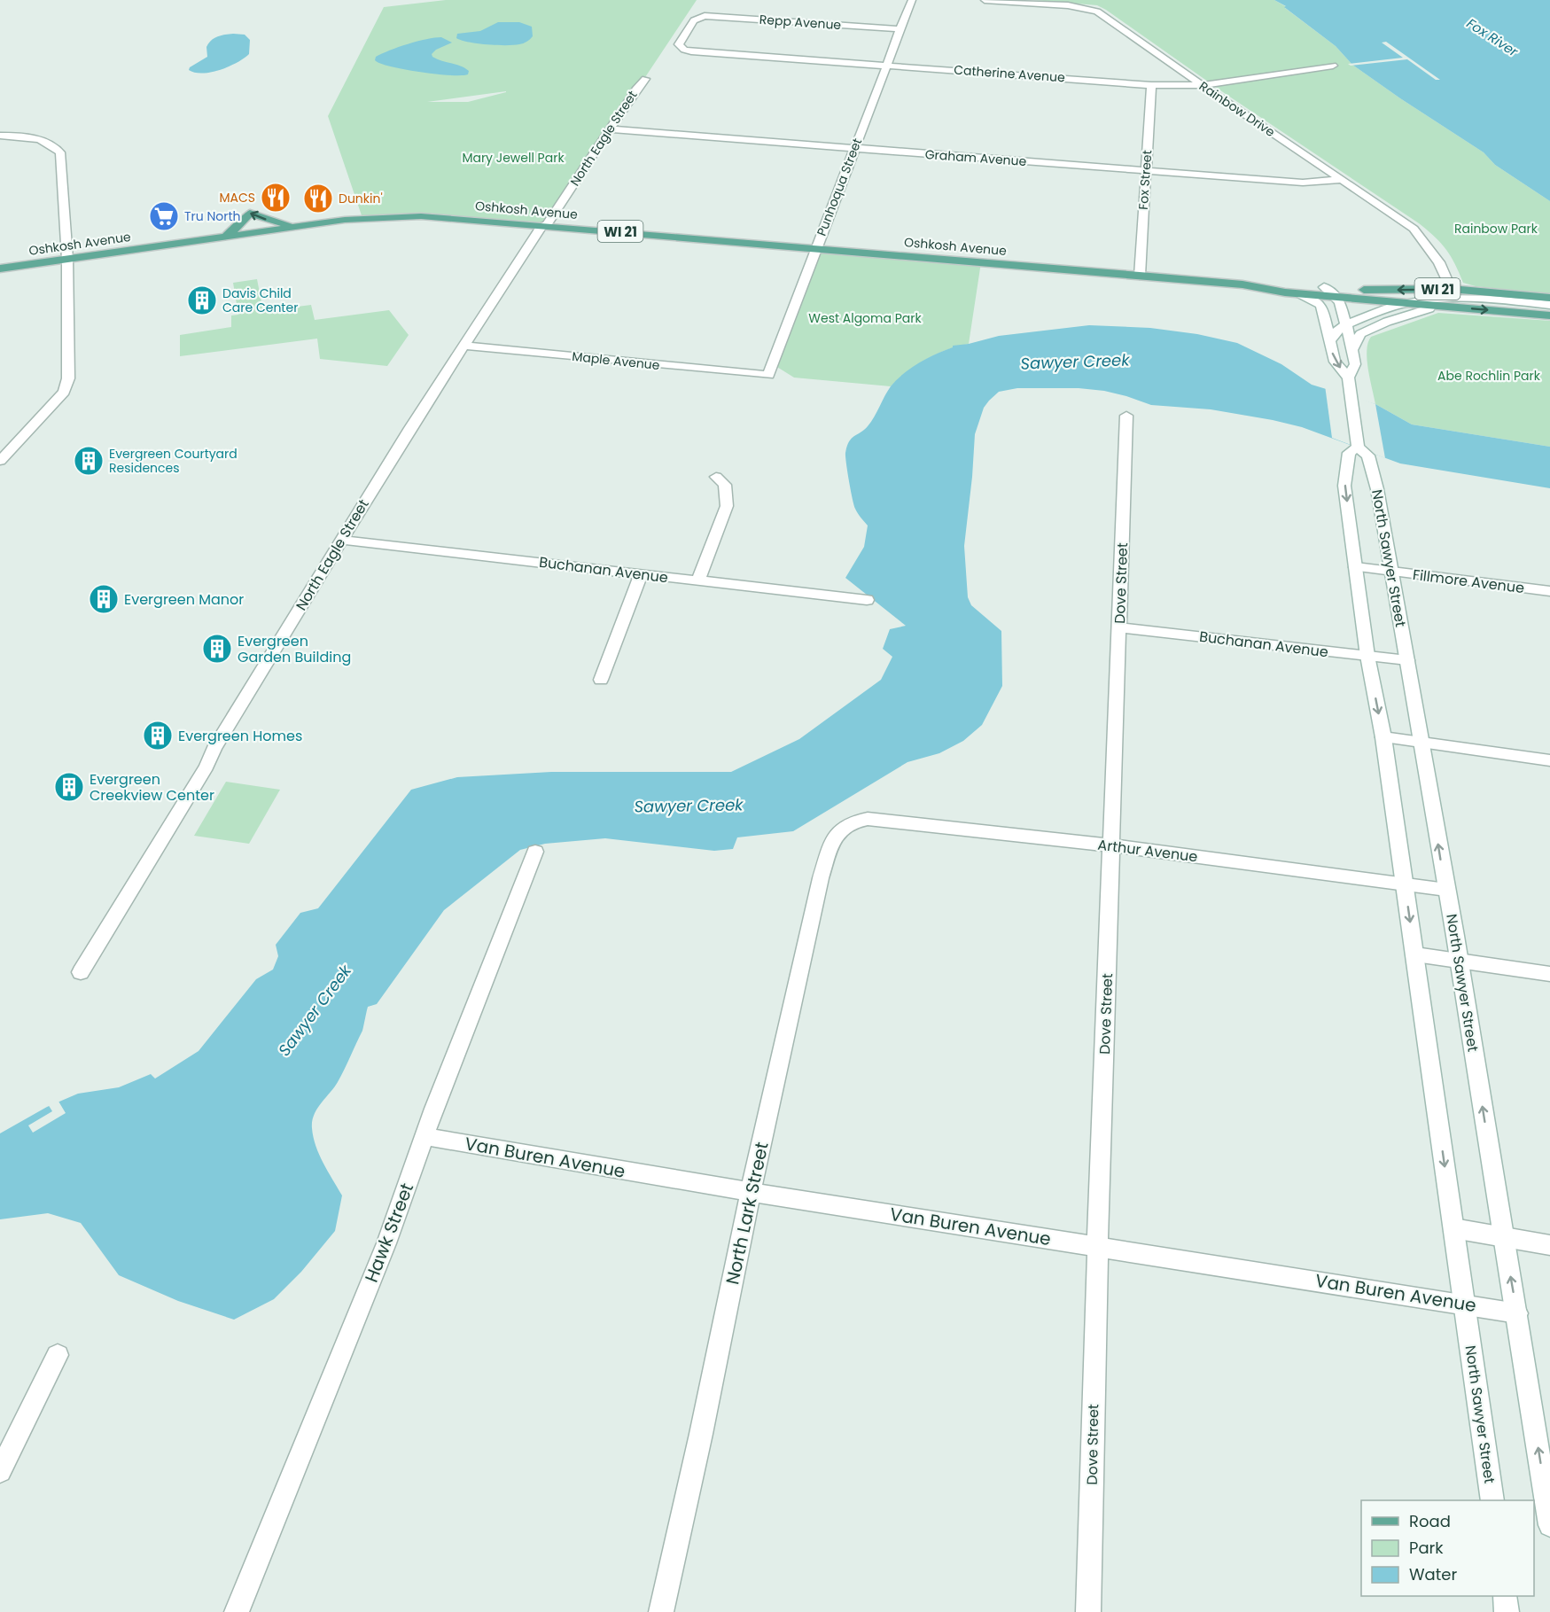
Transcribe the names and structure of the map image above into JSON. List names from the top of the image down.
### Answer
{
  "streets": {
    "main road": ["Oshkosh Avenue", "WI 21"],
    "street": [
      "Repp Avenue",
      "Catherine Avenue",
      "Rainbow Drive",
      "North Eagle Street",
      "Graham Avenue",
      "Fox Street",
      "Punhoqua Street",
      "Maple Avenue",
      "North Sawyer Street",
      "Buchanan Avenue",
      "Fillmore Avenue",
      "Dove Street",
      "Arthur Avenue",
      "Van Buren Avenue",
      "North Lark Street",
      "Hawk Street"
    ]
  },
  "crossings": [
    ["Repp Avenue", "Catherine Avenue"],
    ["Repp Avenue", "Punhoqua Street"],
    ["Catherine Avenue", "Rainbow Drive"],
    ["Catherine Avenue", "Fox Street"],
    ["Catherine Avenue", "Punhoqua Street"],
    ["Rainbow Drive", "Graham Avenue"],
    ["Rainbow Drive", "Oshkosh Avenue"],
    ["North Eagle Street", "Graham Avenue"],
    ["North Eagle Street", "Oshkosh Avenue"],
    ["North Eagle Street", "Maple Avenue"],
    ["North Eagle Street", "Buchanan Avenue"],
    ["Graham Avenue", "Fox Street"],
    ["Graham Avenue", "Punhoqua Street"],
    ["Fox Street", "Oshkosh Avenue"],
    ["Punhoqua Street", "Oshkosh Avenue"],
    ["Punhoqua Street", "Maple Avenue"],
    ["Oshkosh Avenue", "North Sawyer Street"],
    ["North Sawyer Street", "Buchanan Avenue"],
    ["North Sawyer Street", "Fillmore Avenue"],
    ["North Sawyer Street", "Arthur Avenue"],
    ["North Sawyer Street", "Van Buren Avenue"],
    ["Buchanan Avenue", "Dove Street"],
    ["Dove Street", "Arthur Avenue"],
    ["Dove Street", "Van Buren Avenue"],
    ["Arthur Avenue", "North Lark Street"],
    ["Van Buren Avenue", "North Lark Street"],
    ["Van Buren Avenue", "Hawk Street"]
  ],
  "water": ["Fox River", "Sawyer Creek"],
  "parks": [
    "Mary Jewell Park",
    "Rainbow Park",
    "West Algoma Park",
    "Abe Rochlin Park"
  ],
  "places": {
    "restaurant": ["MACS", "Dunkin'"],
    "supermarket": ["Tru North"],
    "building": [
      "Davis Child Care Center",
      "Evergreen Courtyard Residences",
      "Evergreen Manor",
      "Evergreen Garden Building",
      "Evergreen Homes",
      "Evergreen Creekview Center"
    ]
  },
  "legend": ["Road", "Park", "Water"]
}
